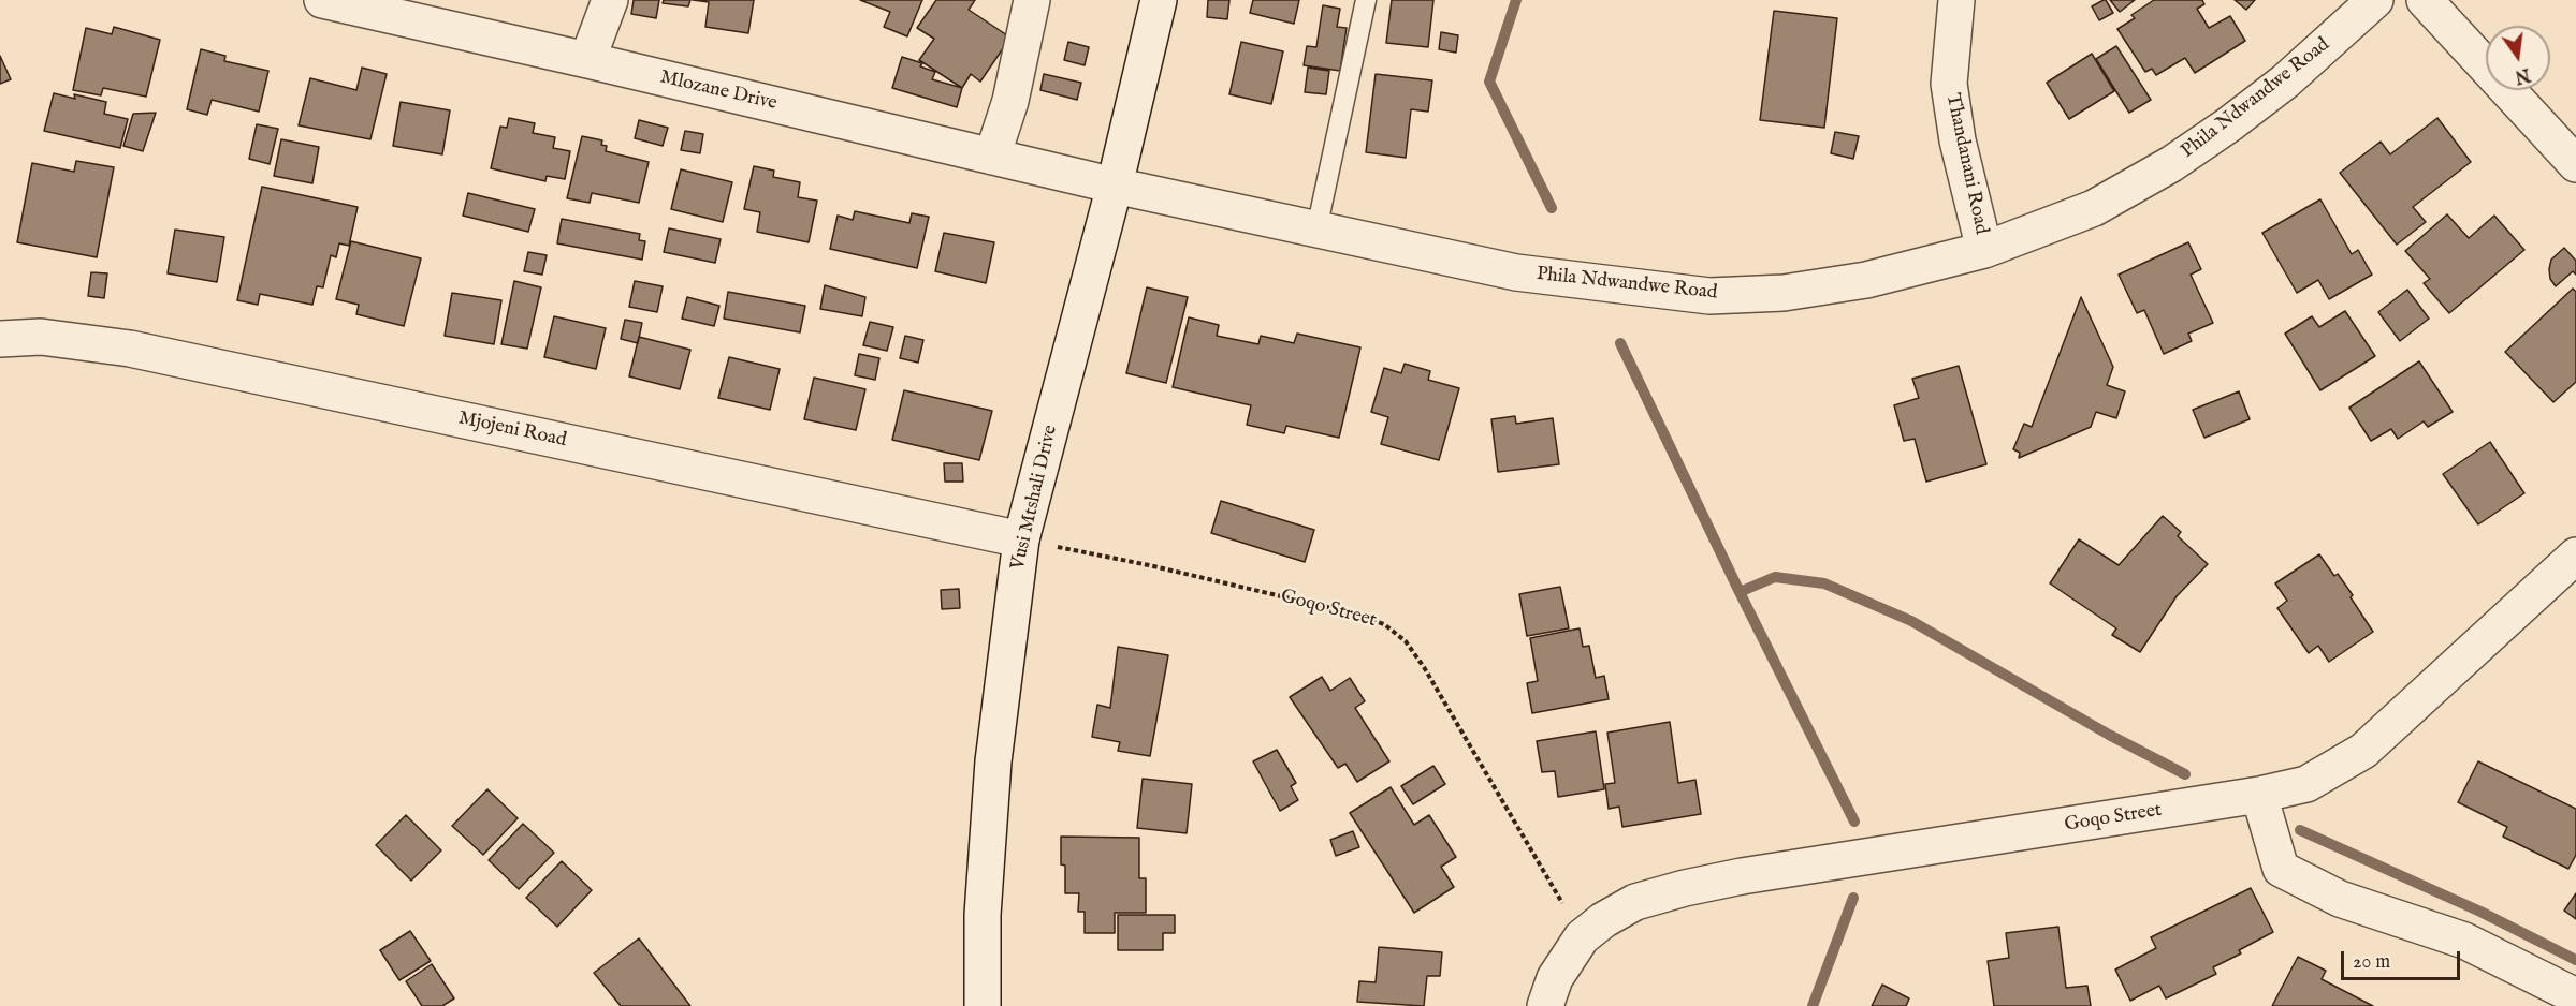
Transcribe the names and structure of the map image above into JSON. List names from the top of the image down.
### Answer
{
  "streets": {
    "street": [
      "Mlozane Drive",
      "Phila Ndwandwe Road",
      "Thandanani Road",
      "Mjojeni Road",
      "Vusi Mtshali Drive",
      "Goqo Street"
    ]
  },
  "crossings": [
    ["Mlozane Drive", "Phila Ndwandwe Road"],
    ["Mlozane Drive", "Vusi Mtshali Drive"],
    ["Phila Ndwandwe Road", "Thandanani Road"],
    ["Phila Ndwandwe Road", "Vusi Mtshali Drive"],
    ["Mjojeni Road", "Vusi Mtshali Drive"],
    ["Mjojeni Road", "Goqo Street"],
    ["Vusi Mtshali Drive", "Goqo Street"]
  ],
  "scale_bar": "20 m",
  "north": "bottom"
}
